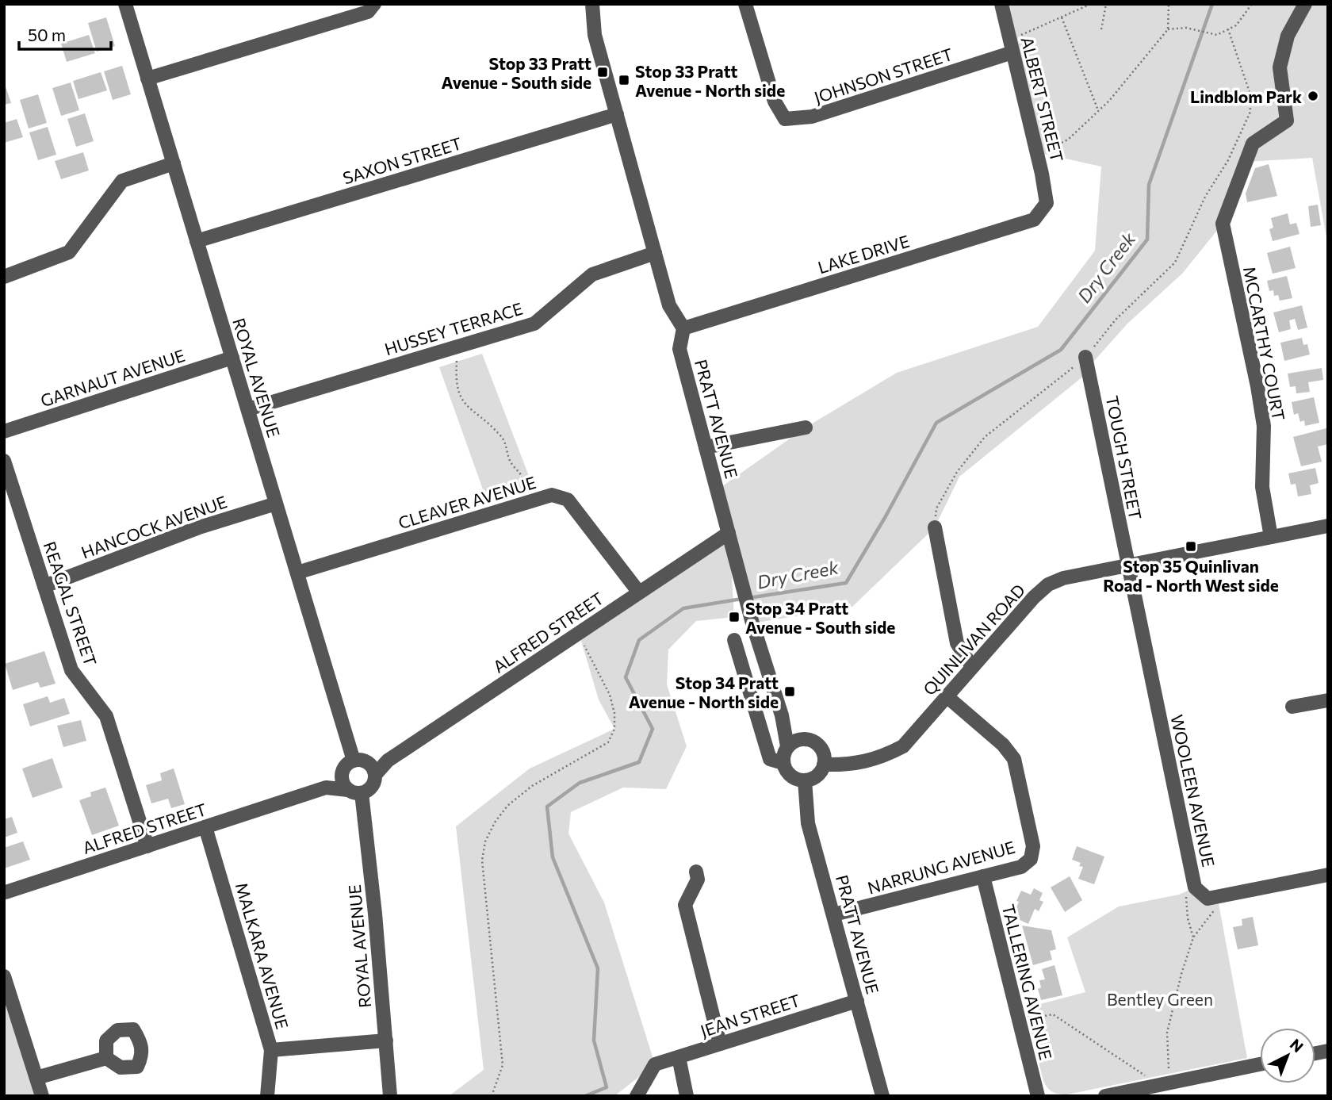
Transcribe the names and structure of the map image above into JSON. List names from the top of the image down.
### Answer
{
  "streets": {
    "street": [
      "JOHNSON STREET",
      "ALBERT STREET",
      "SAXON STREET",
      "LAKE DRIVE",
      "HUSSEY TERRACE",
      "MCCARTHY COURT",
      "GARNAUT AVENUE",
      "ROYAL AVENUE",
      "PRATT AVENUE",
      "TOUGH STREET",
      "CLEAVER AVENUE",
      "HANCOCK AVENUE",
      "REAGAL STREET",
      "ALFRED STREET",
      "QUINLIVAN ROAD",
      "WOOLEEN AVENUE",
      "NARRUNG AVENUE",
      "MALKARA AVENUE",
      "TALLERING AVENUE",
      "JEAN STREET"
    ]
  },
  "crossings": [
    ["JOHNSON STREET", "ALBERT STREET"],
    ["ALBERT STREET", "LAKE DRIVE"],
    ["SAXON STREET", "ROYAL AVENUE"],
    ["LAKE DRIVE", "PRATT AVENUE"],
    ["HUSSEY TERRACE", "ROYAL AVENUE"],
    ["MCCARTHY COURT", "QUINLIVAN ROAD"],
    ["GARNAUT AVENUE", "ROYAL AVENUE"],
    ["ROYAL AVENUE", "CLEAVER AVENUE"],
    ["ROYAL AVENUE", "HANCOCK AVENUE"],
    ["ROYAL AVENUE", "ALFRED STREET"],
    ["PRATT AVENUE", "ALFRED STREET"],
    ["PRATT AVENUE", "QUINLIVAN ROAD"],
    ["PRATT AVENUE", "NARRUNG AVENUE"],
    ["PRATT AVENUE", "JEAN STREET"],
    ["TOUGH STREET", "QUINLIVAN ROAD"],
    ["TOUGH STREET", "WOOLEEN AVENUE"],
    ["CLEAVER AVENUE", "ALFRED STREET"],
    ["HANCOCK AVENUE", "REAGAL STREET"],
    ["REAGAL STREET", "ALFRED STREET"],
    ["ALFRED STREET", "MALKARA AVENUE"],
    ["QUINLIVAN ROAD", "WOOLEEN AVENUE"],
    ["QUINLIVAN ROAD", "NARRUNG AVENUE"],
    ["NARRUNG AVENUE", "TALLERING AVENUE"]
  ],
  "water": ["Dry Creek"],
  "parks": ["Bentley Green"],
  "places": {
    "transit": [
      "Stop 33 Pratt Avenue - South side",
      "Stop 33 Pratt Avenue - North side",
      "Stop 35 Quinlivan Road - North West side",
      "Stop 34 Pratt Avenue - South side",
      "Stop 34 Pratt Avenue - North side"
    ],
    "other": ["Lindblom Park"]
  },
  "scale_bar": "50 m",
  "north": "top right"
}
